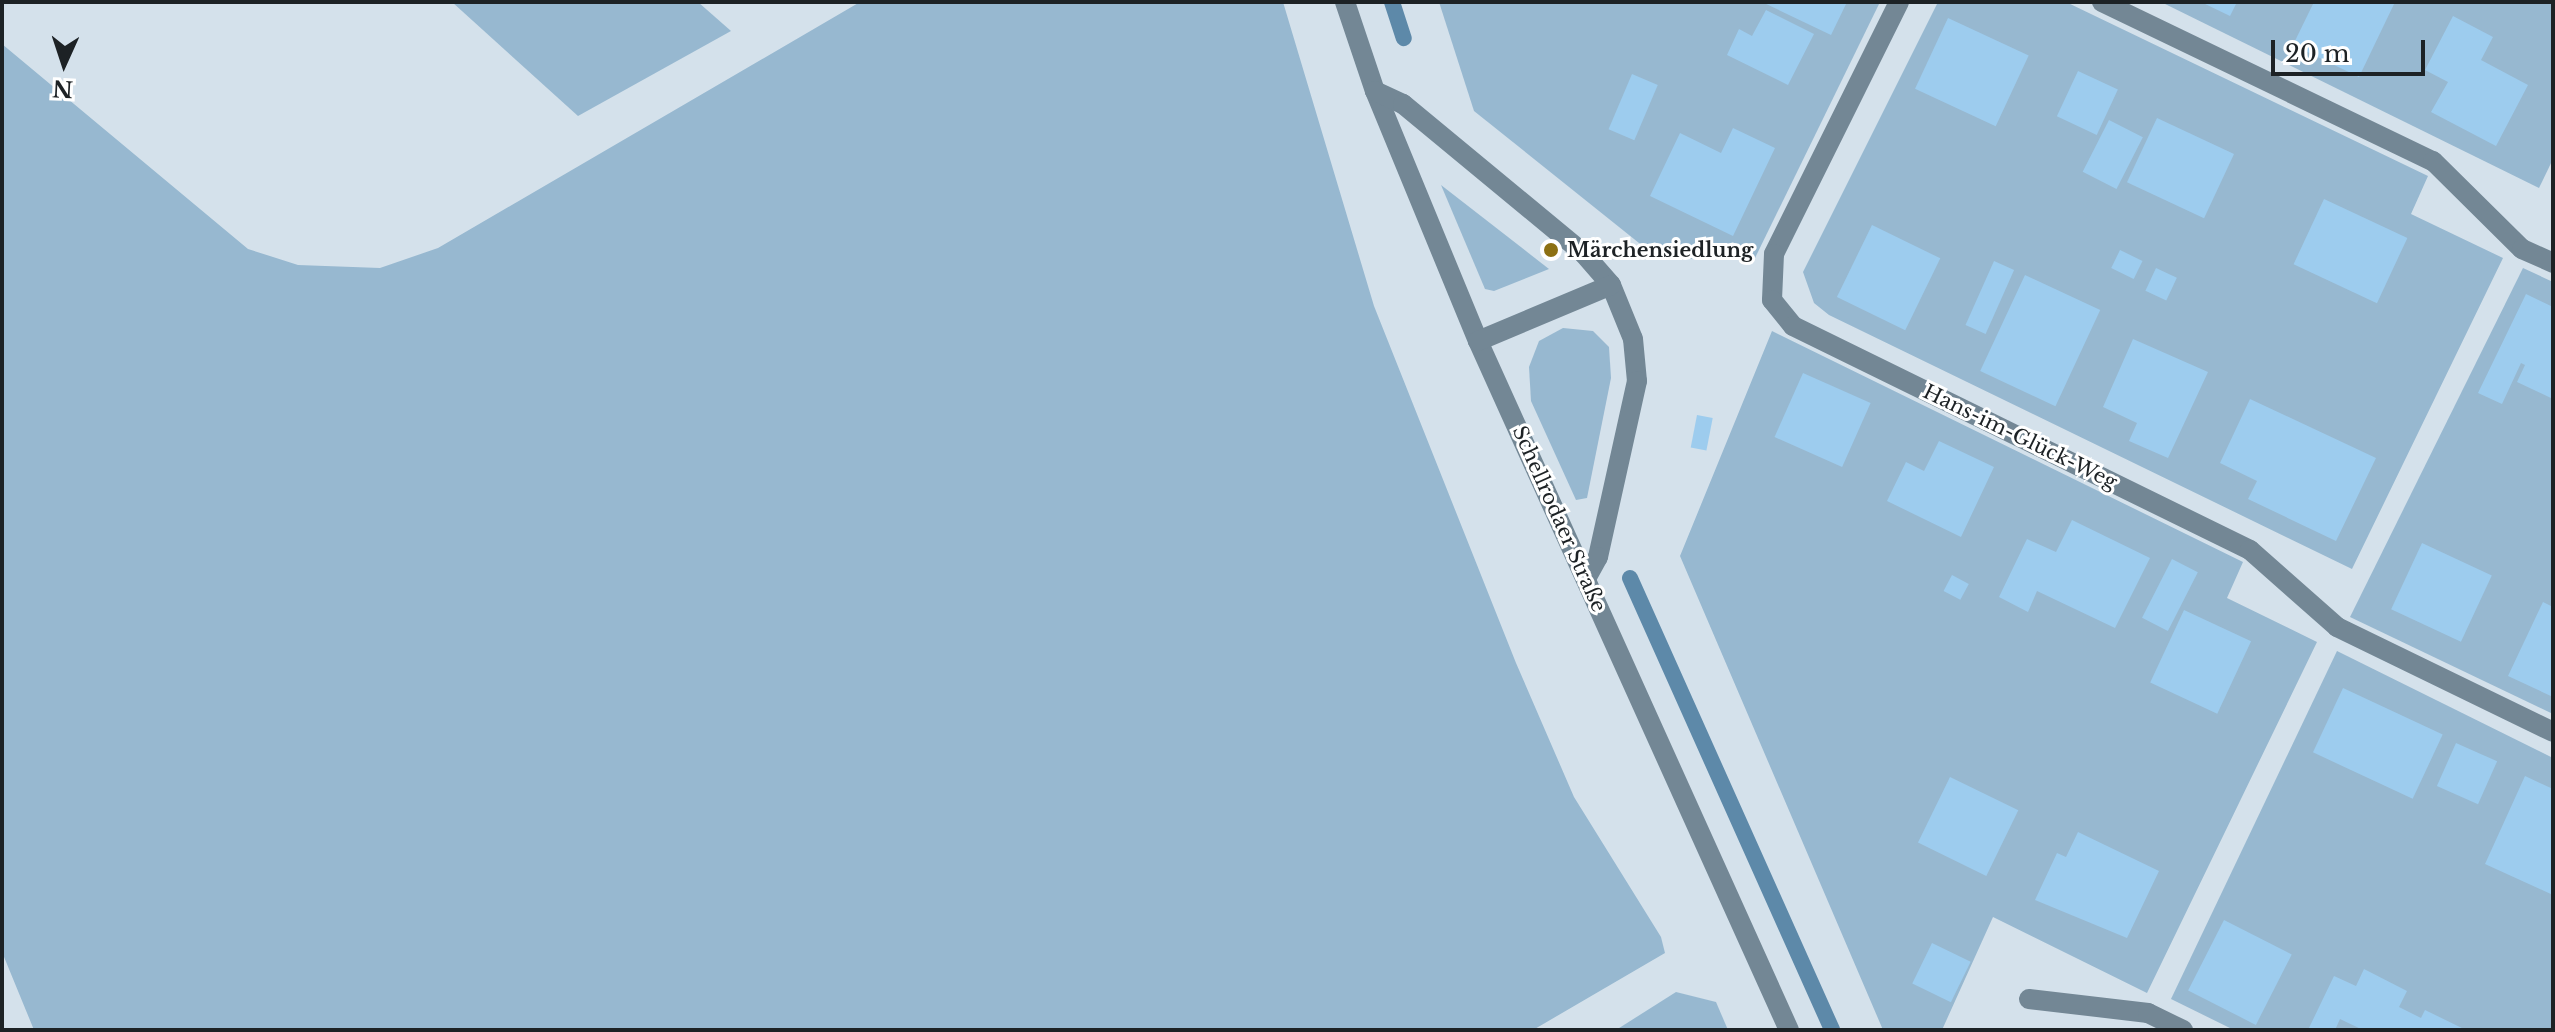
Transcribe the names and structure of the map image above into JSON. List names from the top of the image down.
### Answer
{
  "streets": {
    "street": ["Hans-im-Glück-Weg", "Schellrodaer Straße"]
  },
  "places": ["Märchensiedlung"],
  "scale_bar": "20 m",
  "north": "bottom"
}
